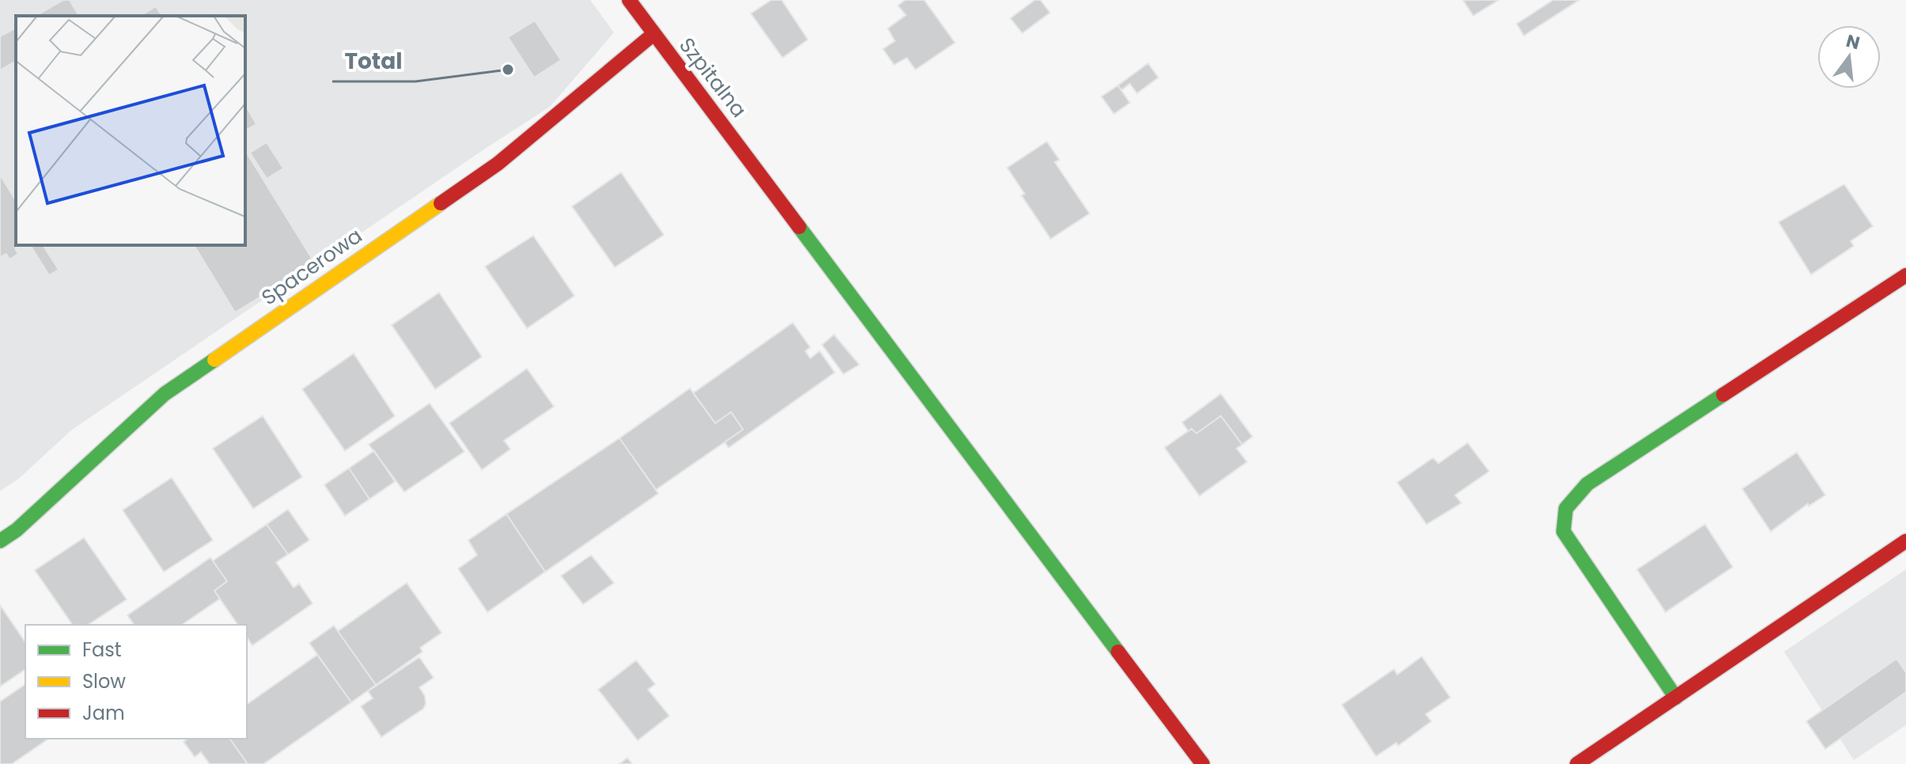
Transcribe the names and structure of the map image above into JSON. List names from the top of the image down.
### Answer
{
  "streets": {
    "street": ["Szpitalna", "Spacerowa"]
  },
  "crossings": [
    ["Szpitalna", "Spacerowa"]
  ],
  "places": ["Total"],
  "legend": ["Fast", "Slow", "Jam"],
  "north": "top"
}
